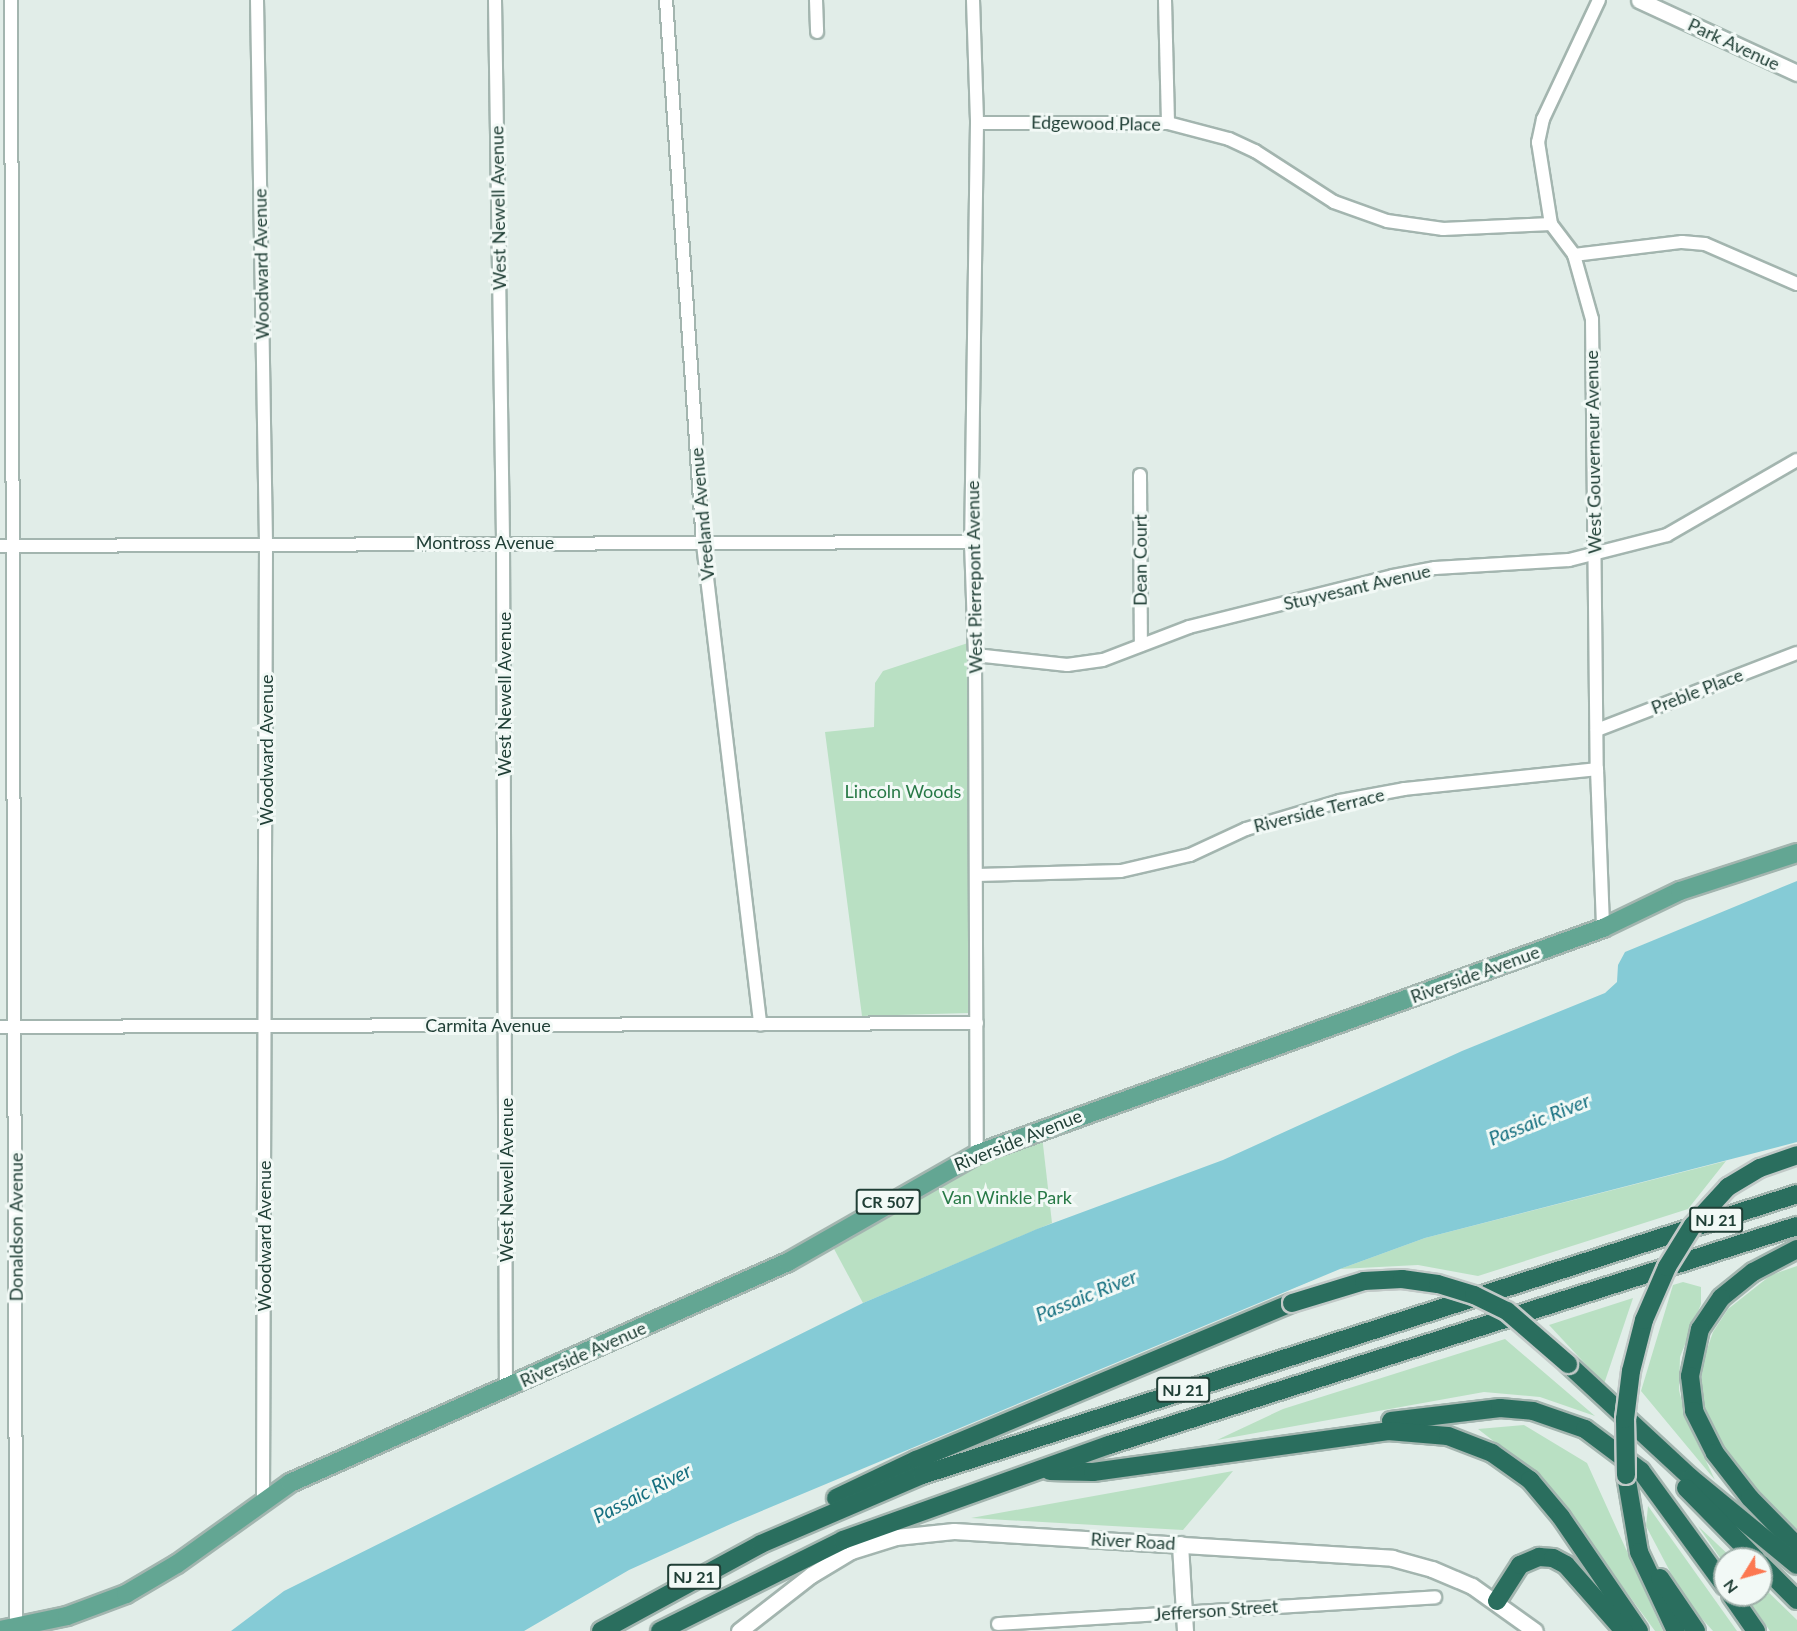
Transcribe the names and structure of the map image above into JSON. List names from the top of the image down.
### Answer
{
  "streets": {
    "highway": ["NJ 21"],
    "main road": ["Riverside Avenue", "CR 507"],
    "street": [
      "Park Avenue",
      "Edgewood Place",
      "West Newell Avenue",
      "Woodward Avenue",
      "West Gouverneur Avenue",
      "Vreeland Avenue",
      "Montross Avenue",
      "Dean Court",
      "West Pierrepont Avenue",
      "Stuyvesant Avenue",
      "Preble Place",
      "Riverside Terrace",
      "Carmita Avenue",
      "Donaldson Avenue",
      "River Road",
      "Jefferson Street"
    ]
  },
  "crossings": [
    ["Edgewood Place", "West Gouverneur Avenue"],
    ["Edgewood Place", "West Pierrepont Avenue"],
    ["West Newell Avenue", "Montross Avenue"],
    ["West Newell Avenue", "Riverside Avenue"],
    ["West Newell Avenue", "Carmita Avenue"],
    ["Woodward Avenue", "Montross Avenue"],
    ["Woodward Avenue", "Riverside Avenue"],
    ["Woodward Avenue", "Carmita Avenue"],
    ["West Gouverneur Avenue", "Stuyvesant Avenue"],
    ["West Gouverneur Avenue", "Preble Place"],
    ["West Gouverneur Avenue", "Riverside Terrace"],
    ["West Gouverneur Avenue", "Riverside Avenue"],
    ["Vreeland Avenue", "Montross Avenue"],
    ["Vreeland Avenue", "Carmita Avenue"],
    ["Montross Avenue", "West Pierrepont Avenue"],
    ["Montross Avenue", "Donaldson Avenue"],
    ["Dean Court", "Stuyvesant Avenue"],
    ["West Pierrepont Avenue", "Stuyvesant Avenue"],
    ["West Pierrepont Avenue", "Riverside Terrace"],
    ["West Pierrepont Avenue", "Riverside Avenue"],
    ["West Pierrepont Avenue", "Carmita Avenue"],
    ["Riverside Avenue", "Donaldson Avenue"],
    ["Carmita Avenue", "Donaldson Avenue"]
  ],
  "water": ["Passaic River"],
  "parks": ["Lincoln Woods", "Van Winkle Park"],
  "north": "bottom left"
}
